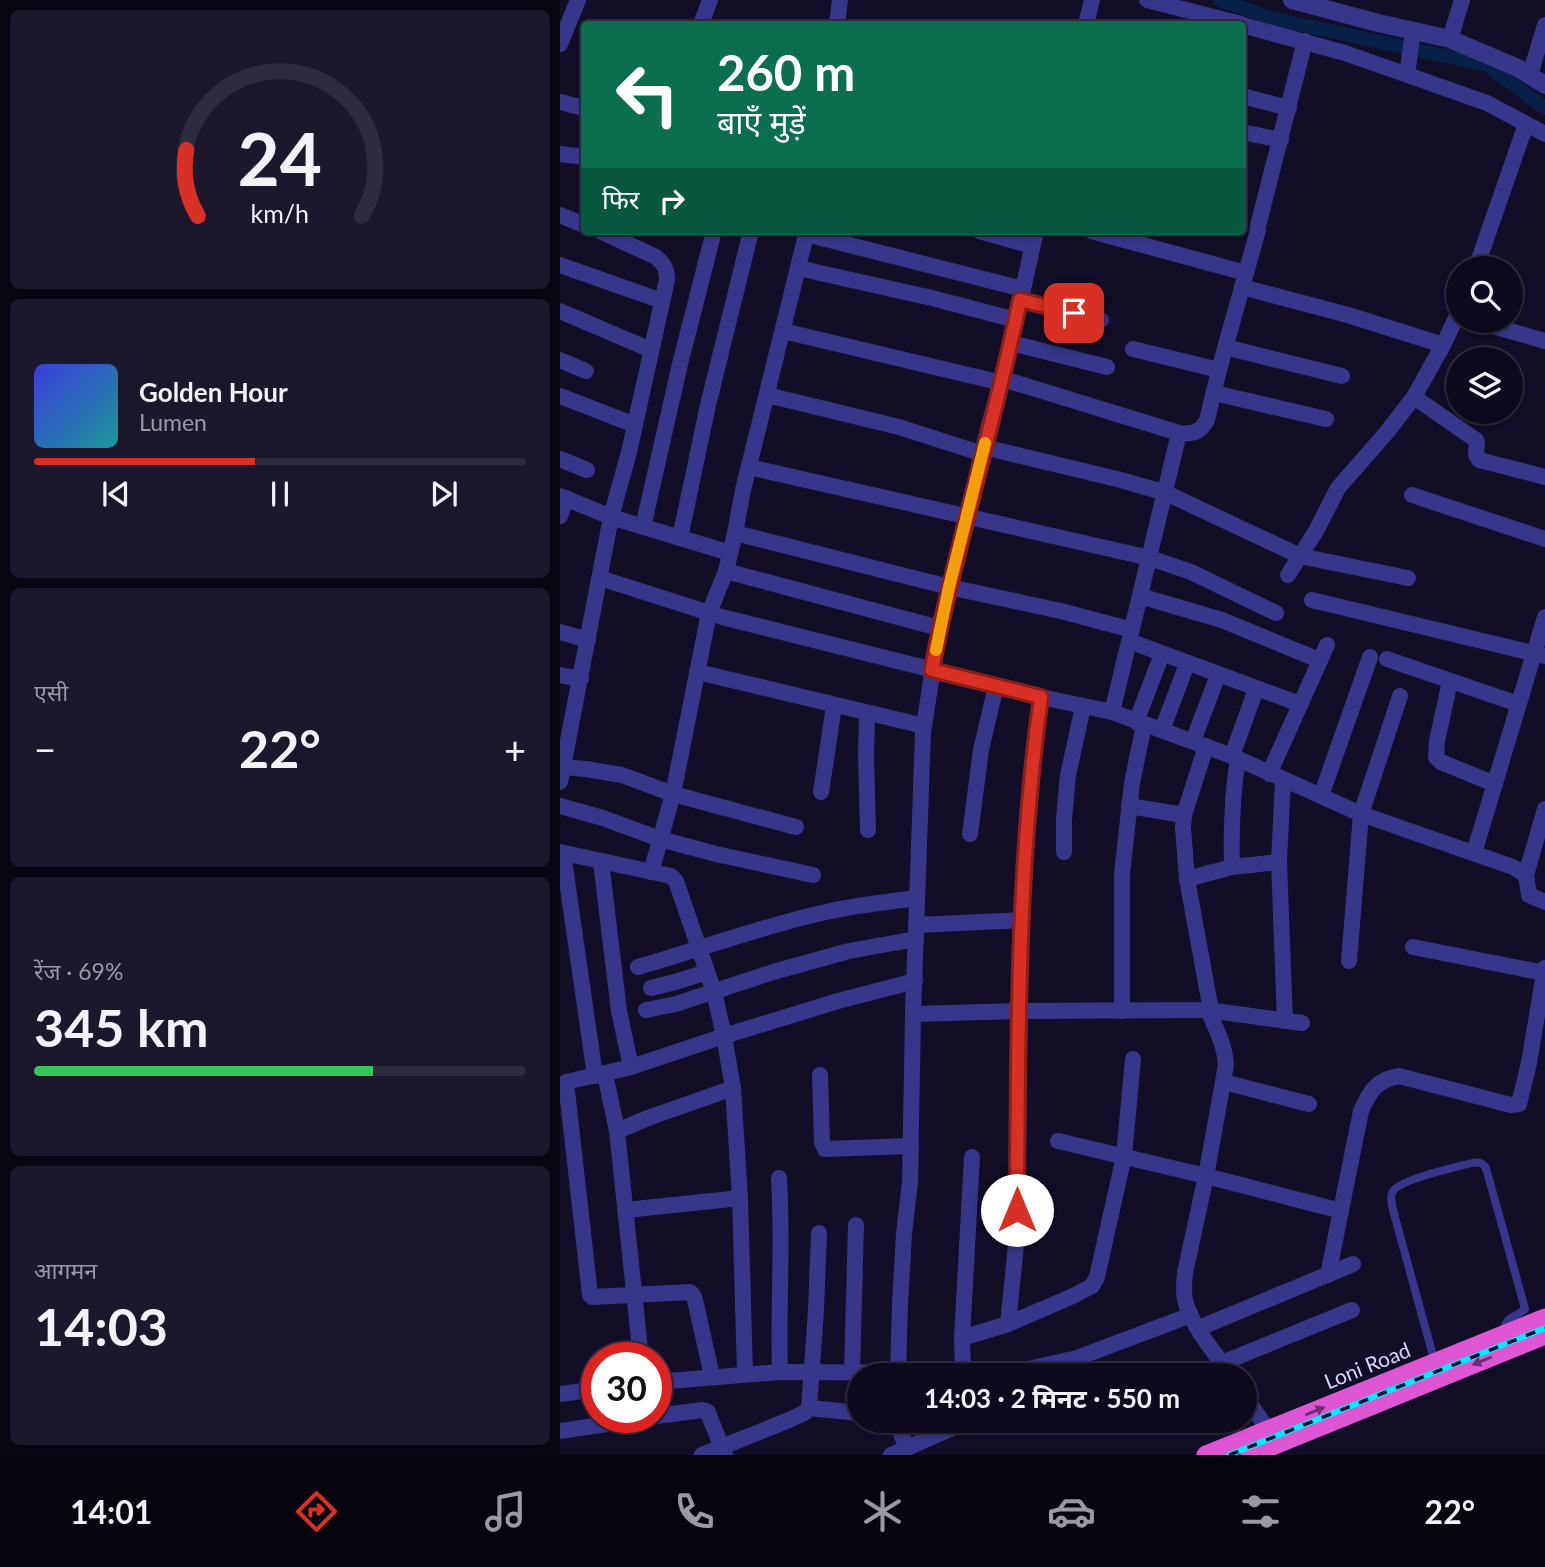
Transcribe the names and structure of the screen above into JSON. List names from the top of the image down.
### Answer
{
  "streets": {
    "highway": ["Loni Road"]
  },
  "page": {
    "turn": ["260 m", "बाएँ मुड़ें"],
    "then": "फिर",
    "song": ["Golden Hour", "Lumen"],
    "tile": [
      "एसी",
      ["रेंज · 69%", "345 km"],
      ["आगमन", "14:03"]
    ],
    "heat": ["−", "22°", "+"],
    "limit": "30",
    "trip": "14:03 · 2 मिनट · 550 m",
    "tabs": ["14:01", "22°"],
    "gauge": ["24", "km/h"]
  }
}
